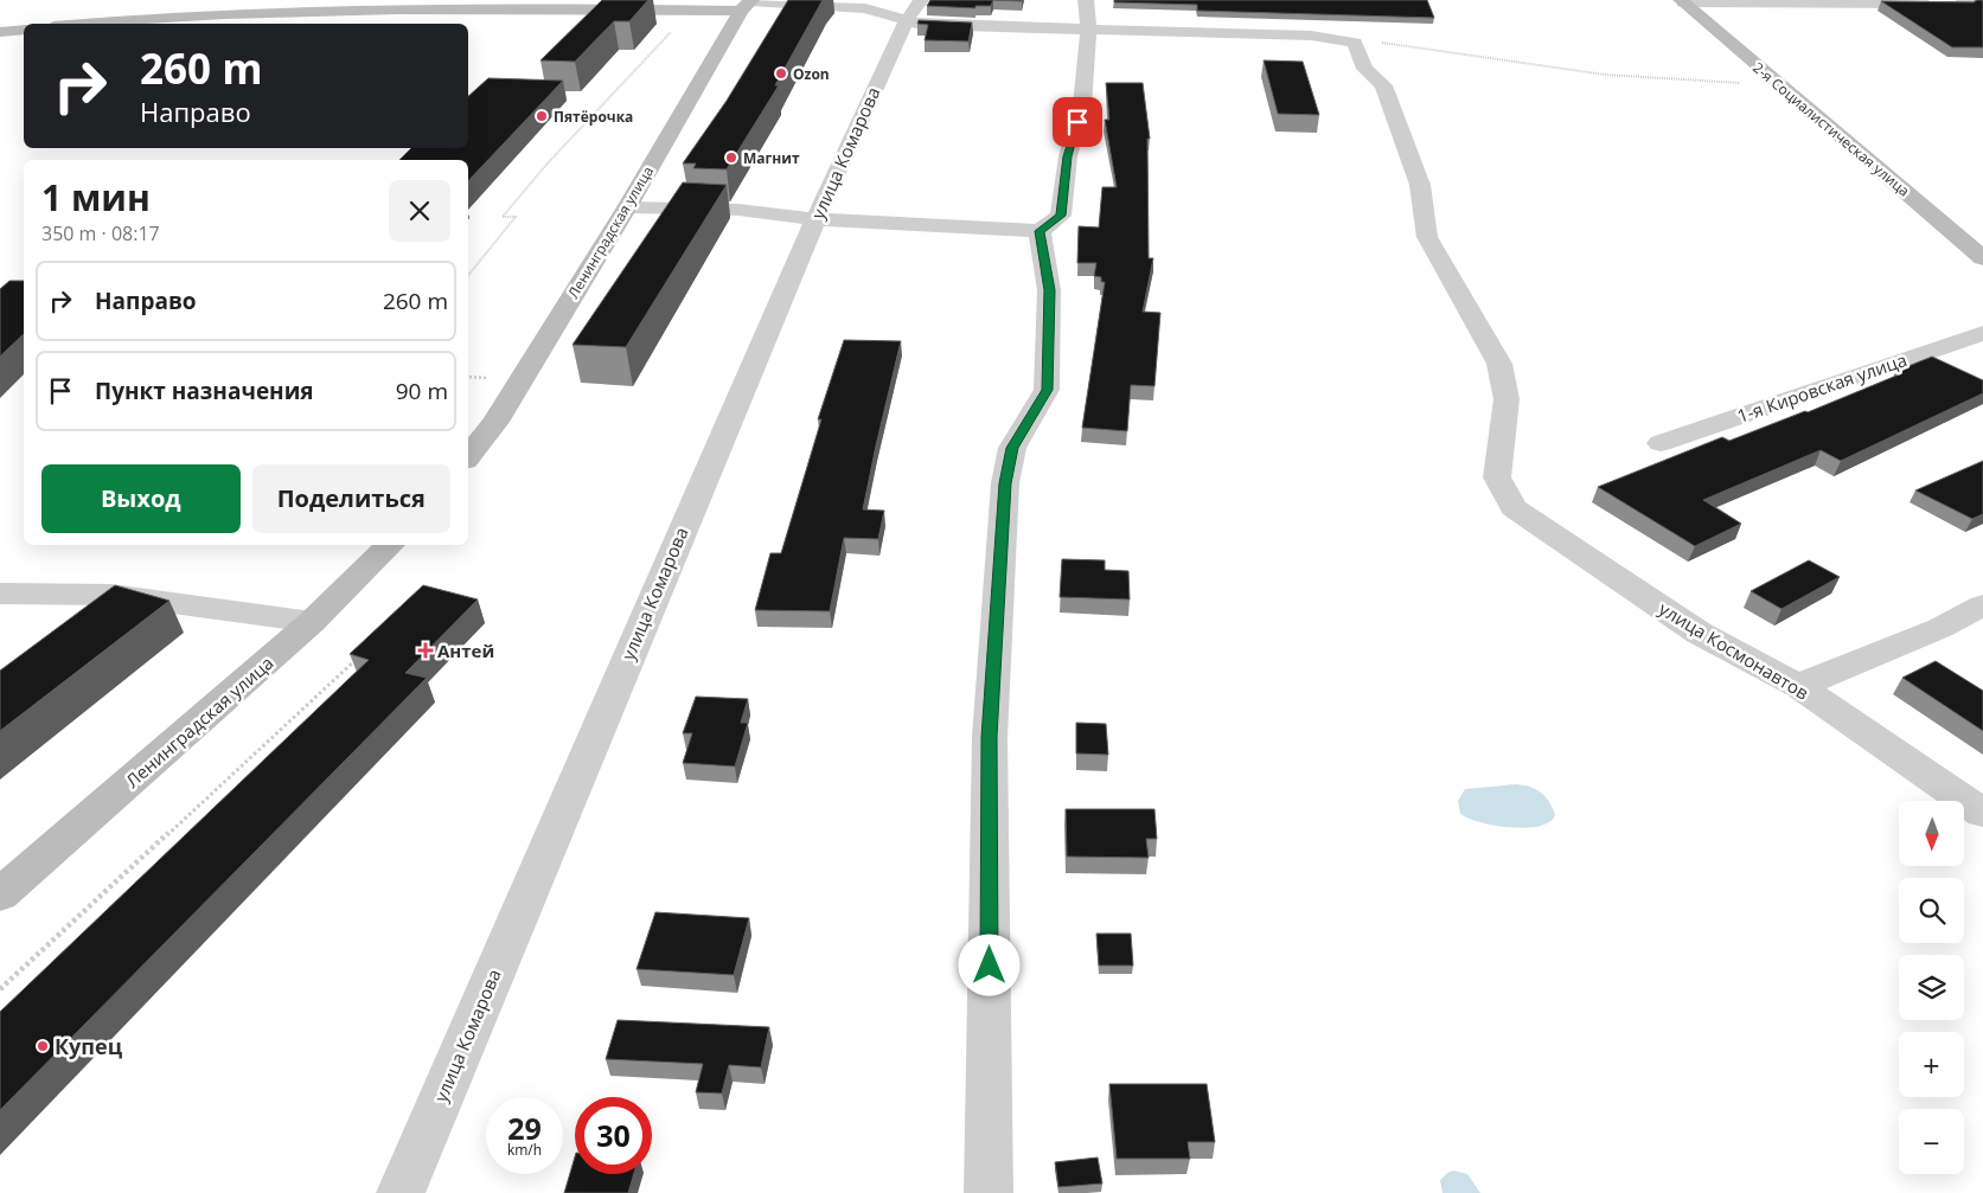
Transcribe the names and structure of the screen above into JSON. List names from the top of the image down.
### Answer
{
  "streets": {
    "street": [
      "2-я Социалистическая улица",
      "улица Комарова",
      "Ленинградская улица",
      "1-я Кировская улица",
      "улица Космонавтов"
    ]
  },
  "places": {
    "other": [
      "Ozon",
      "Пятёрочка",
      "Магнит",
      "Купец"
    ],
    "health": ["Антей"]
  },
  "north": "bottom",
  "page": {
    "turn": ["260 m", "Направо"],
    "heading": ["1 мин", "350 m · 08:17"],
    "list": [
      {
        "name": "Направо",
        "value": "260 m"
      },
      {
        "name": "Пункт назначения",
        "value": "90 m"
      }
    ],
    "buttons": ["Выход", "Поделиться"],
    "map_buttons": ["+", "−"],
    "speed": "29 km/h",
    "limit": "30"
  }
}
